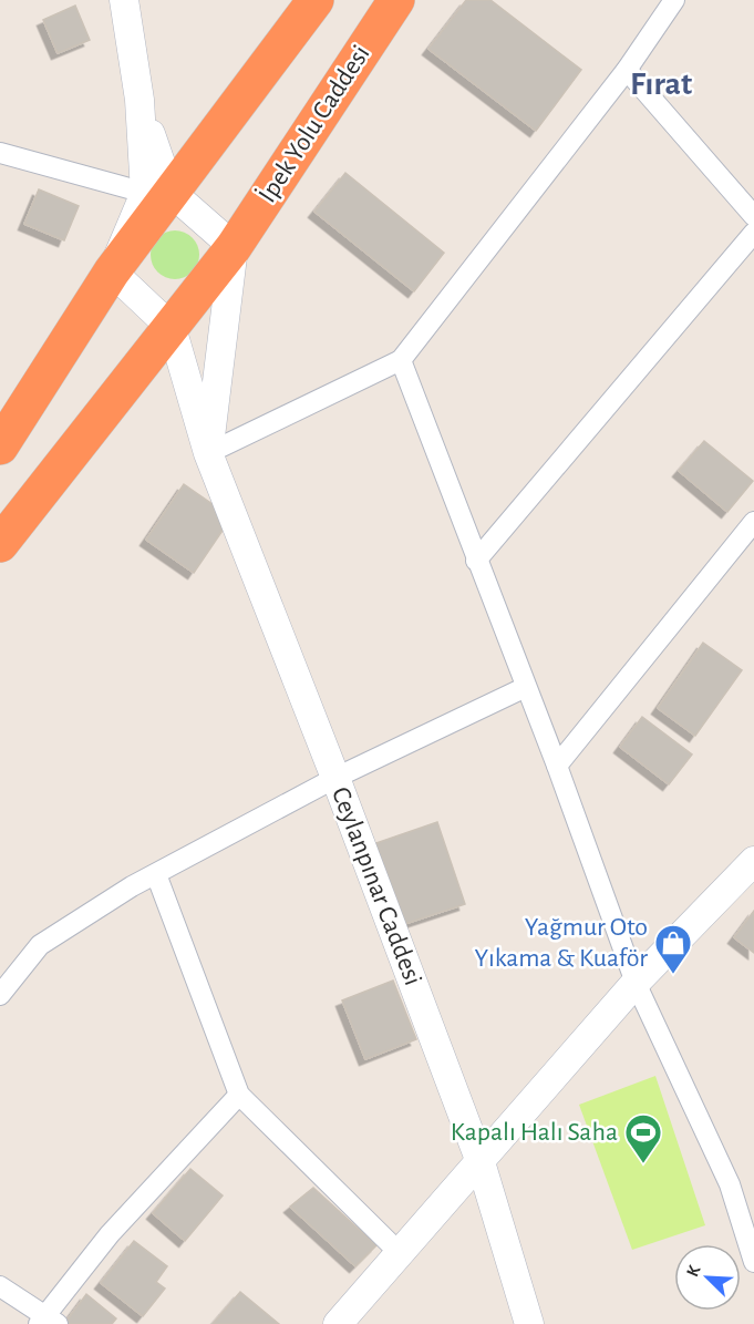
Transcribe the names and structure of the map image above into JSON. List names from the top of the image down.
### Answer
{
  "streets": {
    "highway": ["İpek Yolu Caddesi"],
    "main road": ["Ceylanpınar Caddesi"]
  },
  "crossings": [
    ["İpek Yolu Caddesi", "Ceylanpınar Caddesi"]
  ],
  "districts": ["Fırat"],
  "places": {
    "shop": ["Yağmur Oto Yıkama & Kuaför"],
    "sports": ["Kapalı Halı Saha"]
  },
  "north": "top left"
}
